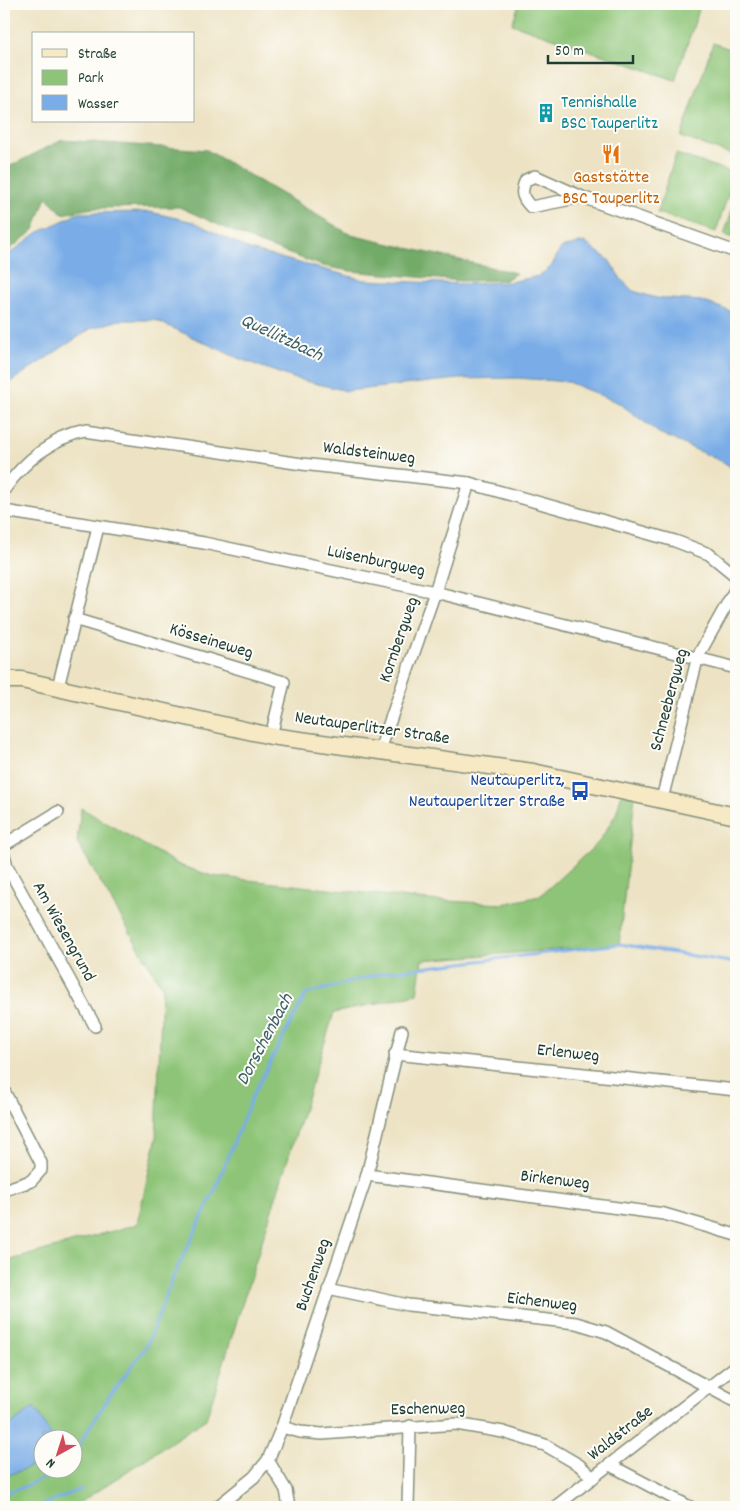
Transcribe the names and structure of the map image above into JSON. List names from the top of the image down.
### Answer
{
  "streets": {
    "street": [
      "Waldsteinweg",
      "Luisenburgweg",
      "Kornbergweg",
      "Kösseineweg",
      "Schneebergweg",
      "Neutauperlitzer Straße",
      "Am Wiesengrund",
      "Erlenweg",
      "Birkenweg",
      "Buchenweg",
      "Eichenweg",
      "Eschenweg",
      "Waldstraße"
    ]
  },
  "crossings": [
    ["Waldsteinweg", "Kornbergweg"],
    ["Luisenburgweg", "Kornbergweg"],
    ["Luisenburgweg", "Schneebergweg"],
    ["Kornbergweg", "Neutauperlitzer Straße"],
    ["Kösseineweg", "Neutauperlitzer Straße"],
    ["Schneebergweg", "Neutauperlitzer Straße"],
    ["Erlenweg", "Buchenweg"],
    ["Birkenweg", "Buchenweg"],
    ["Buchenweg", "Eichenweg"],
    ["Buchenweg", "Eschenweg"],
    ["Eichenweg", "Waldstraße"],
    ["Eschenweg", "Waldstraße"]
  ],
  "water": ["Quellitzbach", "Dorschenbach"],
  "places": {
    "building": ["Tennishalle BSC Tauperlitz"],
    "restaurant": ["Gaststätte BSC Tauperlitz"],
    "bus stop": ["Neutauperlitz, Neutauperlitzer Straße"]
  },
  "legend": ["Straße", "Park", "Wasser"],
  "scale_bar": "50 m",
  "north": "bottom left"
}
